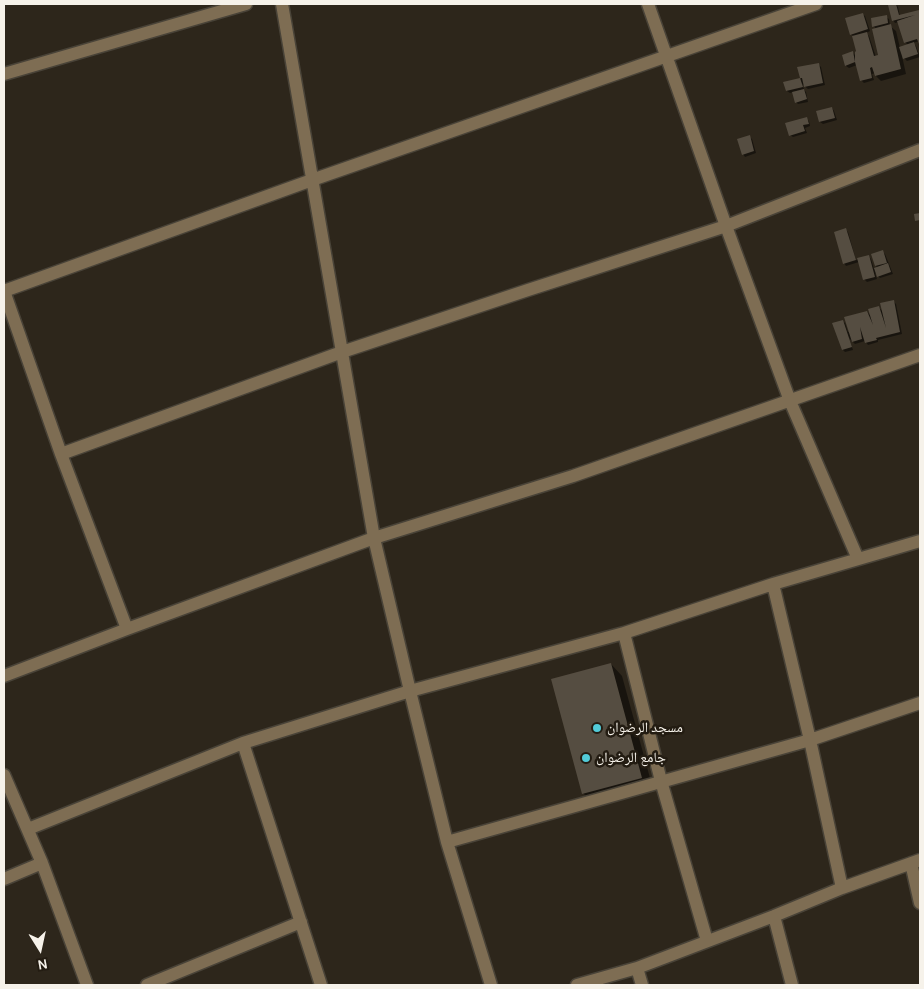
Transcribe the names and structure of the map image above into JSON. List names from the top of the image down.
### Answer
{
  "places": ["مسجد الرضوان", "جامع الرضوان"],
  "north": "bottom"
}
